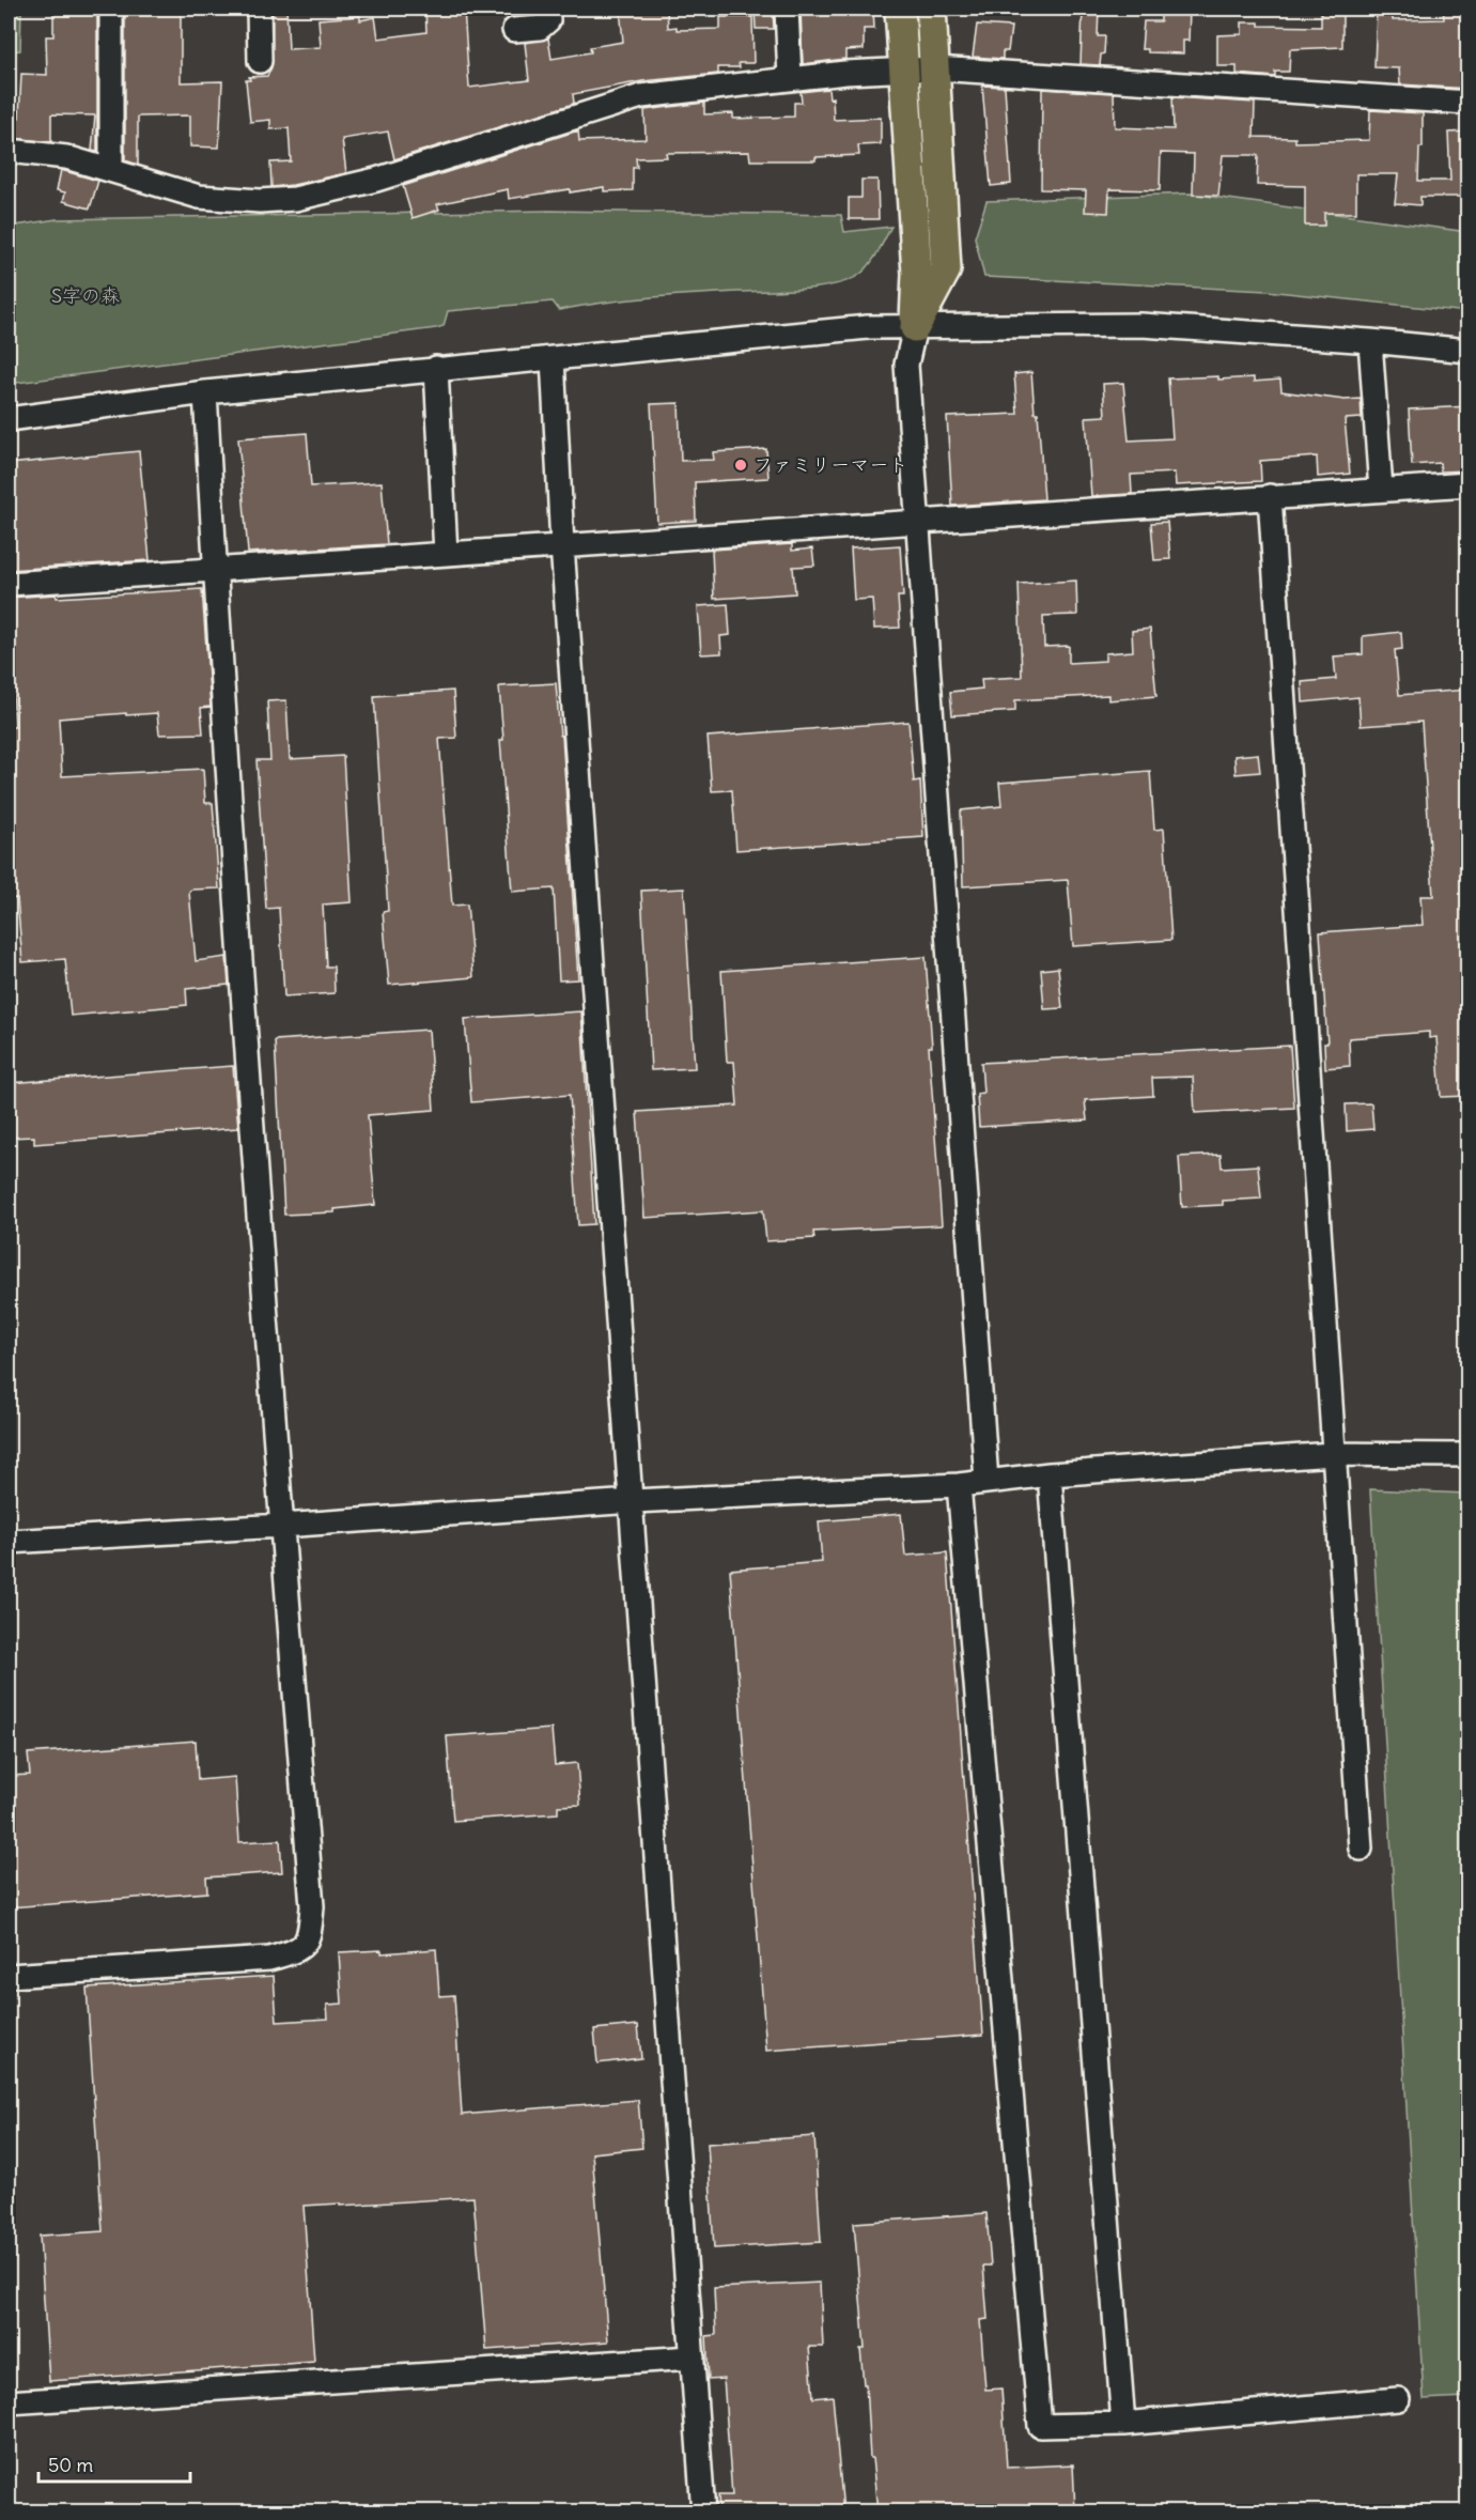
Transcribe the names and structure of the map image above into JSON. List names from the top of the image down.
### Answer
{
  "parks": ["S字の森"],
  "places": ["ファミリーマート"],
  "scale_bar": "50 m"
}
